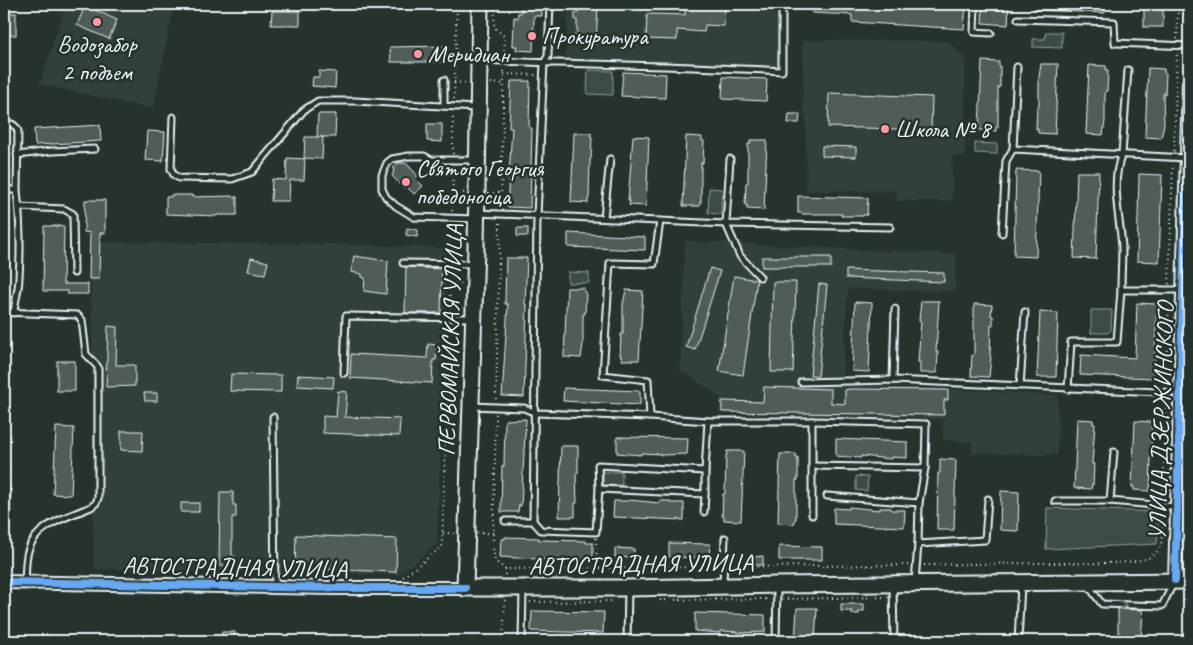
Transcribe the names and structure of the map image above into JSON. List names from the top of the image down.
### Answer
{
  "streets": {
    "main road": ["ПЕРВОМАЙСКАЯ УЛИЦА", "АВТОСТРАДНАЯ УЛИЦА"],
    "street": ["УЛИЦА ДЗЕРЖИНСКОГО"]
  },
  "crossings": [
    ["ПЕРВОМАЙСКАЯ УЛИЦА", "АВТОСТРАДНАЯ УЛИЦА"],
    ["УЛИЦА ДЗЕРЖИНСКОГО", "АВТОСТРАДНАЯ УЛИЦА"]
  ],
  "places": [
    "Водозабор 2 подъем",
    "Прокуратура",
    "Меридиан",
    "Школа № 8",
    "Святого Георгия победоносца"
  ]
}
